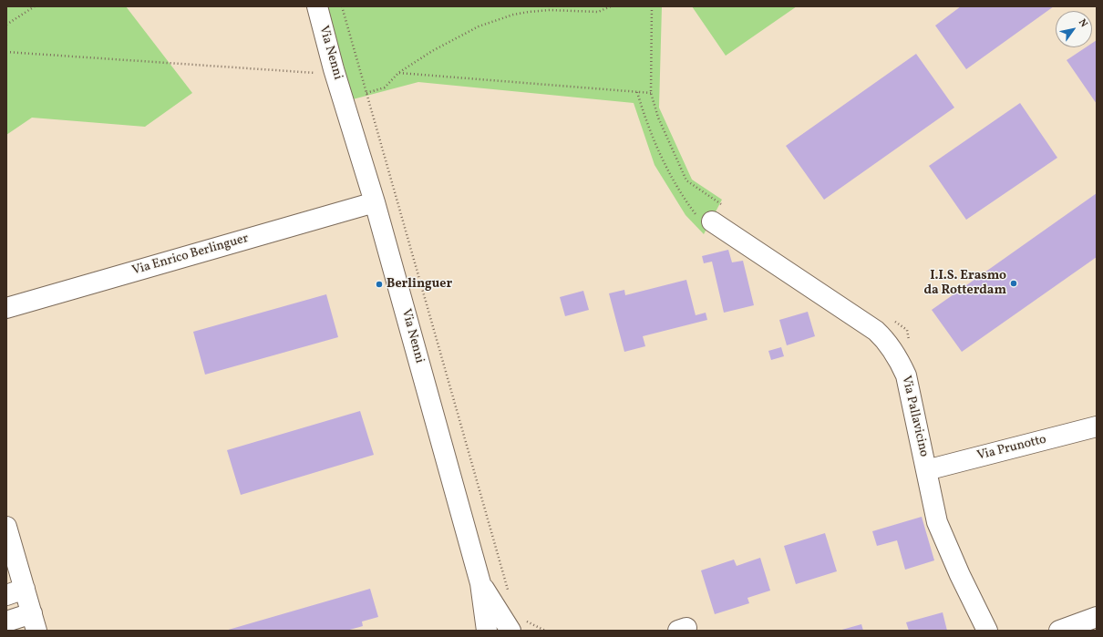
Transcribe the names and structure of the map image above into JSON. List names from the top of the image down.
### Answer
{
  "streets": {
    "street": [
      "Via Nenni",
      "Via Enrico Berlinguer",
      "Via Pallavicino",
      "Via Prunotto"
    ]
  },
  "crossings": [
    ["Via Nenni", "Via Enrico Berlinguer"],
    ["Via Pallavicino", "Via Prunotto"]
  ],
  "places": ["I.I.S. Erasmo da Rotterdam", "Berlinguer"],
  "north": "top right"
}
